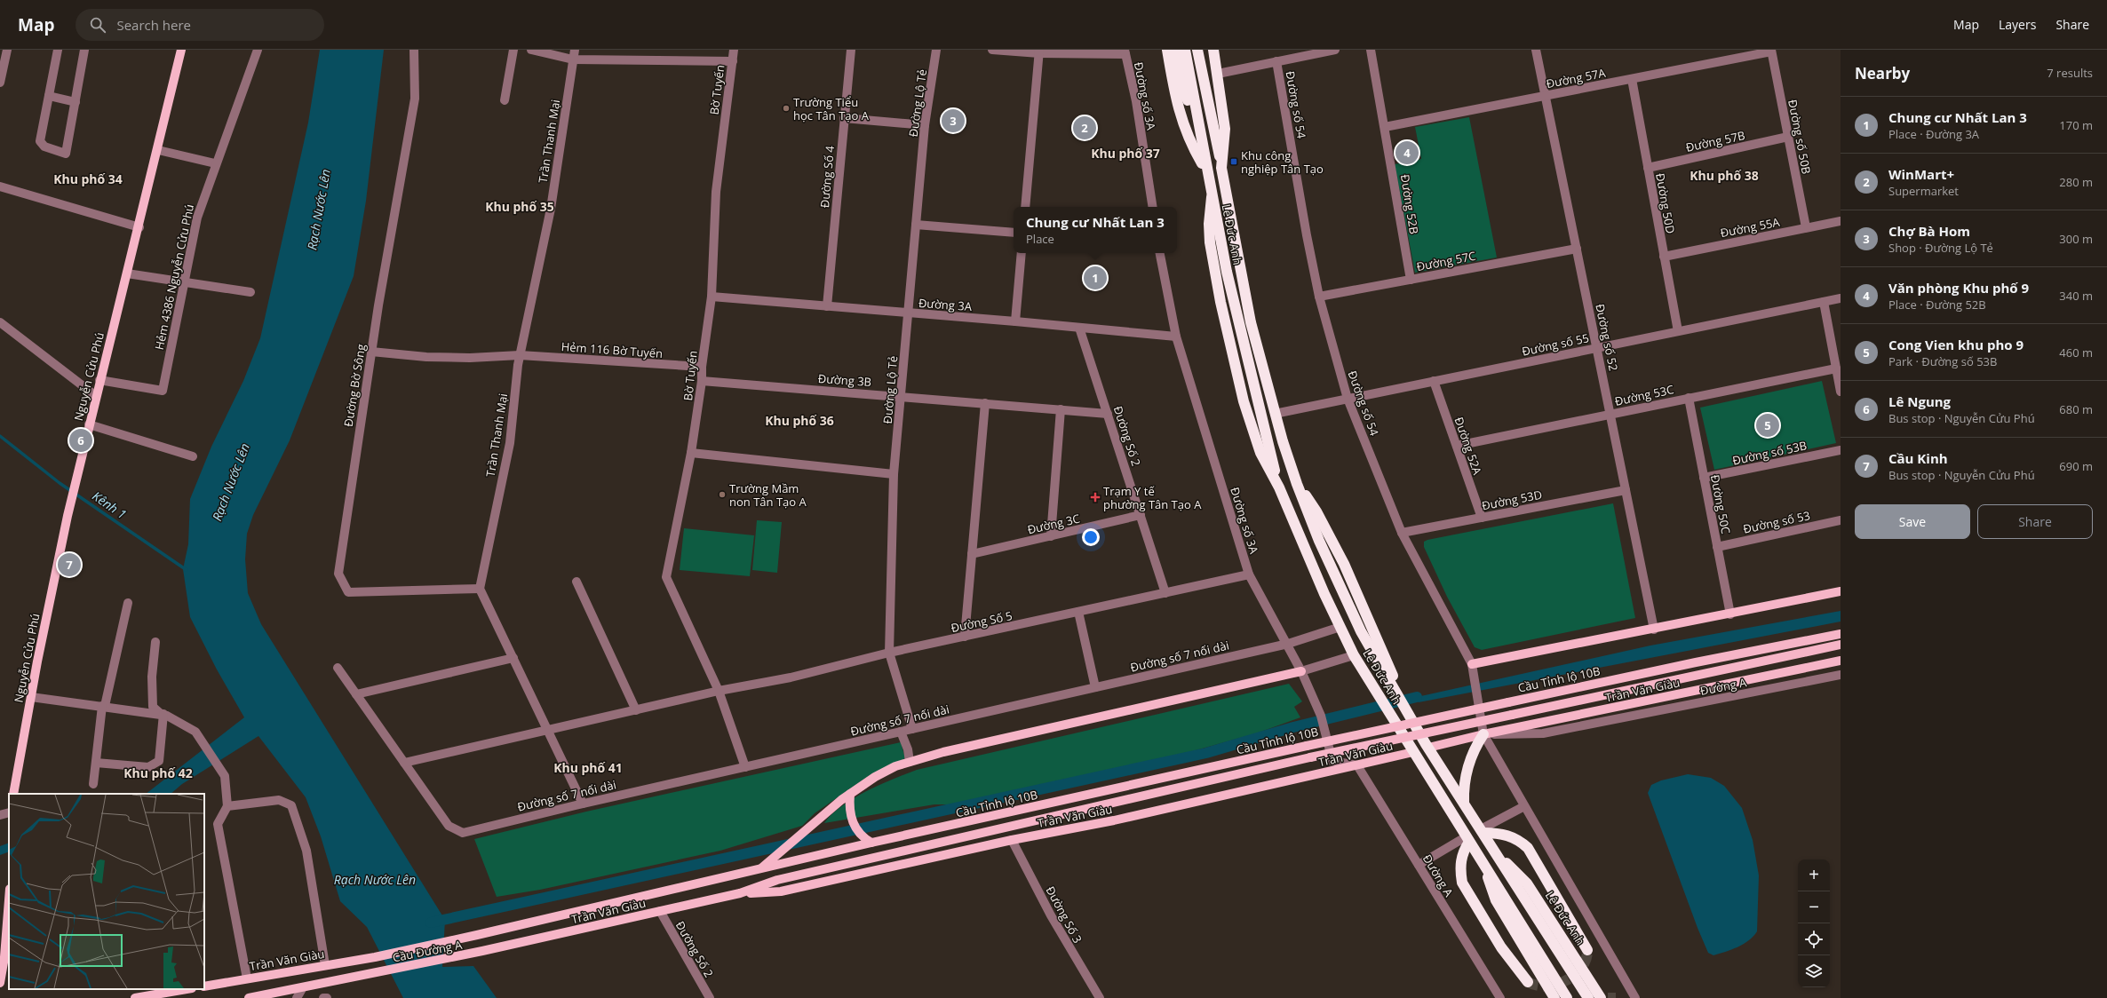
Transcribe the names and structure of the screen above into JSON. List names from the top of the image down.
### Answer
{
  "streets": {
    "highway": ["Lê Đức Anh"],
    "main road": [
      "Nguyễn Cửu Phú",
      "Cầu Tỉnh lộ 10B",
      "Trần Văn Giàu",
      "Cầu Đường A"
    ],
    "street": [
      "Đường 57A",
      "Bờ Tuyến",
      "Đường số 3A",
      "Đường Lộ Tẻ",
      "Đường số 54",
      "Đường số 50B",
      "Trần Thanh Mại",
      "Đường 57B",
      "Đường Số 4",
      "Đường 50D",
      "Đường 52B",
      "Đường 55A",
      "Đường 57C",
      "Hẻm 4386 Nguyễn Cửu Phú",
      "Đường 3A",
      "Đường số 52",
      "Đường số 55",
      "Hẻm 116 Bờ Tuyến",
      "Đường 3B",
      "Đường Bờ Sông",
      "Đường 53C",
      "Đường Số 2",
      "Đường 52A",
      "Đường số 53B",
      "Đường 53D",
      "Đường 50C",
      "Đường số 53",
      "Đường 3C",
      "Đường Số 5",
      "Đường số 7 nối dài",
      "Đường A",
      "Đường Số 3"
    ]
  },
  "crossings": [
    ["Đường 57A", "Đường số 50B"],
    ["Đường 57A", "Đường 50D"],
    ["Đường 57A", "Đường 52B"],
    ["Đường 57A", "Đường số 52"],
    ["Bờ Tuyến", "Đường 3A"],
    ["Bờ Tuyến", "Hẻm 116 Bờ Tuyến"],
    ["Bờ Tuyến", "Đường 3B"],
    ["Bờ Tuyến", "Đường Số 5"],
    ["Bờ Tuyến", "Đường số 7 nối dài"],
    ["Đường số 3A", "Đường 3A"],
    ["Đường số 3A", "Đường Số 5"],
    ["Đường số 3A", "Đường số 7 nối dài"],
    ["Đường số 3A", "Đường A"],
    ["Đường số 3A", "Trần Văn Giàu"],
    ["Đường Lộ Tẻ", "Đường 3A"],
    ["Đường Lộ Tẻ", "Đường 3B"],
    ["Đường Lộ Tẻ", "Đường Số 5"],
    ["Đường Lộ Tẻ", "Đường số 7 nối dài"],
    ["Đường số 54", "Đường 57C"],
    ["Đường số 54", "Đường số 55"],
    ["Đường số 54", "Đường 53D"],
    ["Đường số 54", "Đường A"],
    ["Đường số 54", "Trần Văn Giàu"],
    ["Đường số 50B", "Đường 57B"],
    ["Đường số 50B", "Đường 55A"],
    ["Trần Thanh Mại", "Hẻm 116 Bờ Tuyến"],
    ["Trần Thanh Mại", "Đường Bờ Sông"],
    ["Đường 57B", "Đường 50D"],
    ["Đường Số 4", "Đường 3A"],
    ["Đường 50D", "Đường 55A"],
    ["Đường 50D", "Đường số 55"],
    ["Đường 52B", "Đường 57C"],
    ["Lê Đức Anh", "Đường số 55"],
    ["Lê Đức Anh", "Đường số 7 nối dài"],
    ["Lê Đức Anh", "Trần Văn Giàu"],
    ["Đường 57C", "Đường số 52"],
    ["Hẻm 4386 Nguyễn Cửu Phú", "Nguyễn Cửu Phú"],
    ["Đường 3A", "Đường Số 2"],
    ["Đường số 52", "Đường số 55"],
    ["Đường số 52", "Đường 53C"],
    ["Đường số 52", "Đường 53D"],
    ["Đường số 55", "Đường 52A"],
    ["Hẻm 116 Bờ Tuyến", "Đường Bờ Sông"],
    ["Đường 3B", "Đường Số 2"],
    ["Đường 53C", "Đường 52A"],
    ["Đường 53C", "Đường 50C"],
    ["Đường Số 2", "Đường 3C"],
    ["Đường Số 2", "Đường Số 5"],
    ["Đường Số 2", "Trần Văn Giàu"],
    ["Đường 52A", "Đường 53D"],
    ["Đường số 53B", "Đường 50C"],
    ["Đường 50C", "Đường số 53"],
    ["Đường Số 5", "Đường số 7 nối dài"],
    ["Cầu Tỉnh lộ 10B", "Trần Văn Giàu"],
    ["Đường A", "Trần Văn Giàu"],
    ["Trần Văn Giàu", "Đường Số 3"],
    ["Trần Văn Giàu", "Cầu Đường A"]
  ],
  "districts": [
    "Khu phố 37",
    "Khu phố 38",
    "Khu phố 34",
    "Khu phố 35",
    "Khu phố 36",
    "Khu phố 41",
    "Khu phố 42"
  ],
  "water": ["Rạch Nước Lên", "Kênh 1"],
  "places": {
    "other": ["Trường Tiểu học Tân Tạo A", "Trường Mầm non Tân Tạo A"],
    "transit": ["Khu công nghiệp Tân Tạo"],
    "health": ["Trạm Y tế phường Tân Tạo A"]
  },
  "page": {
    "header": "Map",
    "search": "Search here",
    "nav": ["Map", "Layers", "Share"],
    "heading": ["Nearby", "7 results"],
    "list": [
      {
        "mark": "1",
        "name": "Chung cư Nhất Lan 3",
        "note": "Place · Đường 3A",
        "value": "170 m"
      },
      {
        "mark": "2",
        "name": "WinMart+",
        "note": "Supermarket",
        "value": "280 m"
      },
      {
        "mark": "3",
        "name": "Chợ Bà Hom",
        "note": "Shop · Đường Lộ Tẻ",
        "value": "300 m"
      },
      {
        "mark": "4",
        "name": "Văn phòng Khu phố 9",
        "note": "Place · Đường 52B",
        "value": "340 m"
      },
      {
        "mark": "5",
        "name": "Cong Vien khu pho 9",
        "note": "Park · Đường số 53B",
        "value": "460 m"
      },
      {
        "mark": "6",
        "name": "Lê Ngung",
        "note": "Bus stop · Nguyễn Cửu Phú",
        "value": "680 m"
      },
      {
        "mark": "7",
        "name": "Cầu Kinh",
        "note": "Bus stop · Nguyễn Cửu Phú",
        "value": "690 m"
      }
    ],
    "pins": [
      "3",
      "2",
      "4",
      "1",
      "5",
      "6",
      "7"
    ],
    "popup": ["Chung cư Nhất Lan 3", "Place"],
    "buttons": ["Save", "Share"],
    "map_buttons": ["+", "−"]
  }
}
